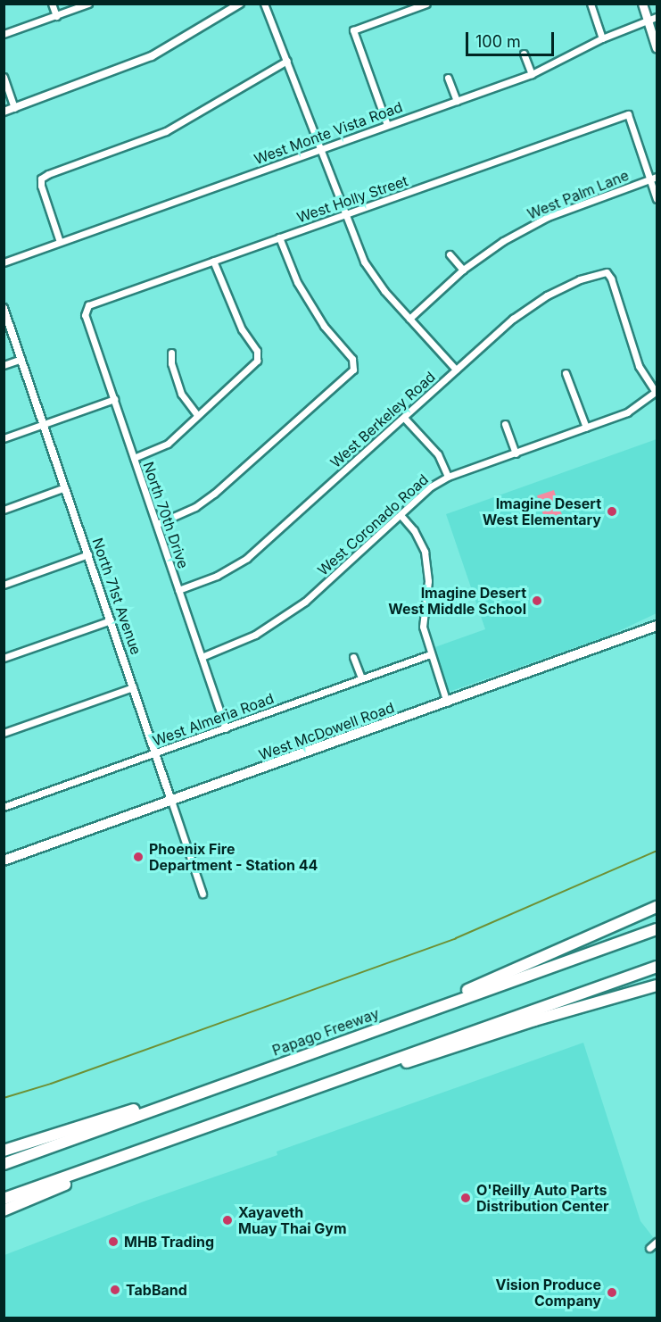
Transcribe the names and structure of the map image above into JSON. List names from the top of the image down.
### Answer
{
  "streets": {
    "highway": ["Papago Freeway"],
    "main road": ["West McDowell Road"],
    "street": [
      "West Monte Vista Road",
      "West Palm Lane",
      "West Holly Street",
      "West Berkeley Road",
      "North 70th Drive",
      "West Coronado Road",
      "North 71st Avenue",
      "West Almeria Road"
    ]
  },
  "crossings": [
    ["West Palm Lane", "West Holly Street"],
    ["West Holly Street", "North 70th Drive"],
    ["West Berkeley Road", "North 70th Drive"],
    ["West Berkeley Road", "West Coronado Road"],
    ["North 70th Drive", "West Coronado Road"],
    ["North 70th Drive", "West Almeria Road"],
    ["North 71st Avenue", "West Almeria Road"],
    ["North 71st Avenue", "West McDowell Road"]
  ],
  "places": [
    "Imagine Desert West Elementary",
    "Imagine Desert West Middle School",
    "Phoenix Fire Department - Station 44",
    "O'Reilly Auto Parts Distribution Center",
    "Xayaveth Muay Thai Gym",
    "MHB Trading",
    "TabBand",
    "Vision Produce Company"
  ],
  "scale_bar": "100 m"
}
